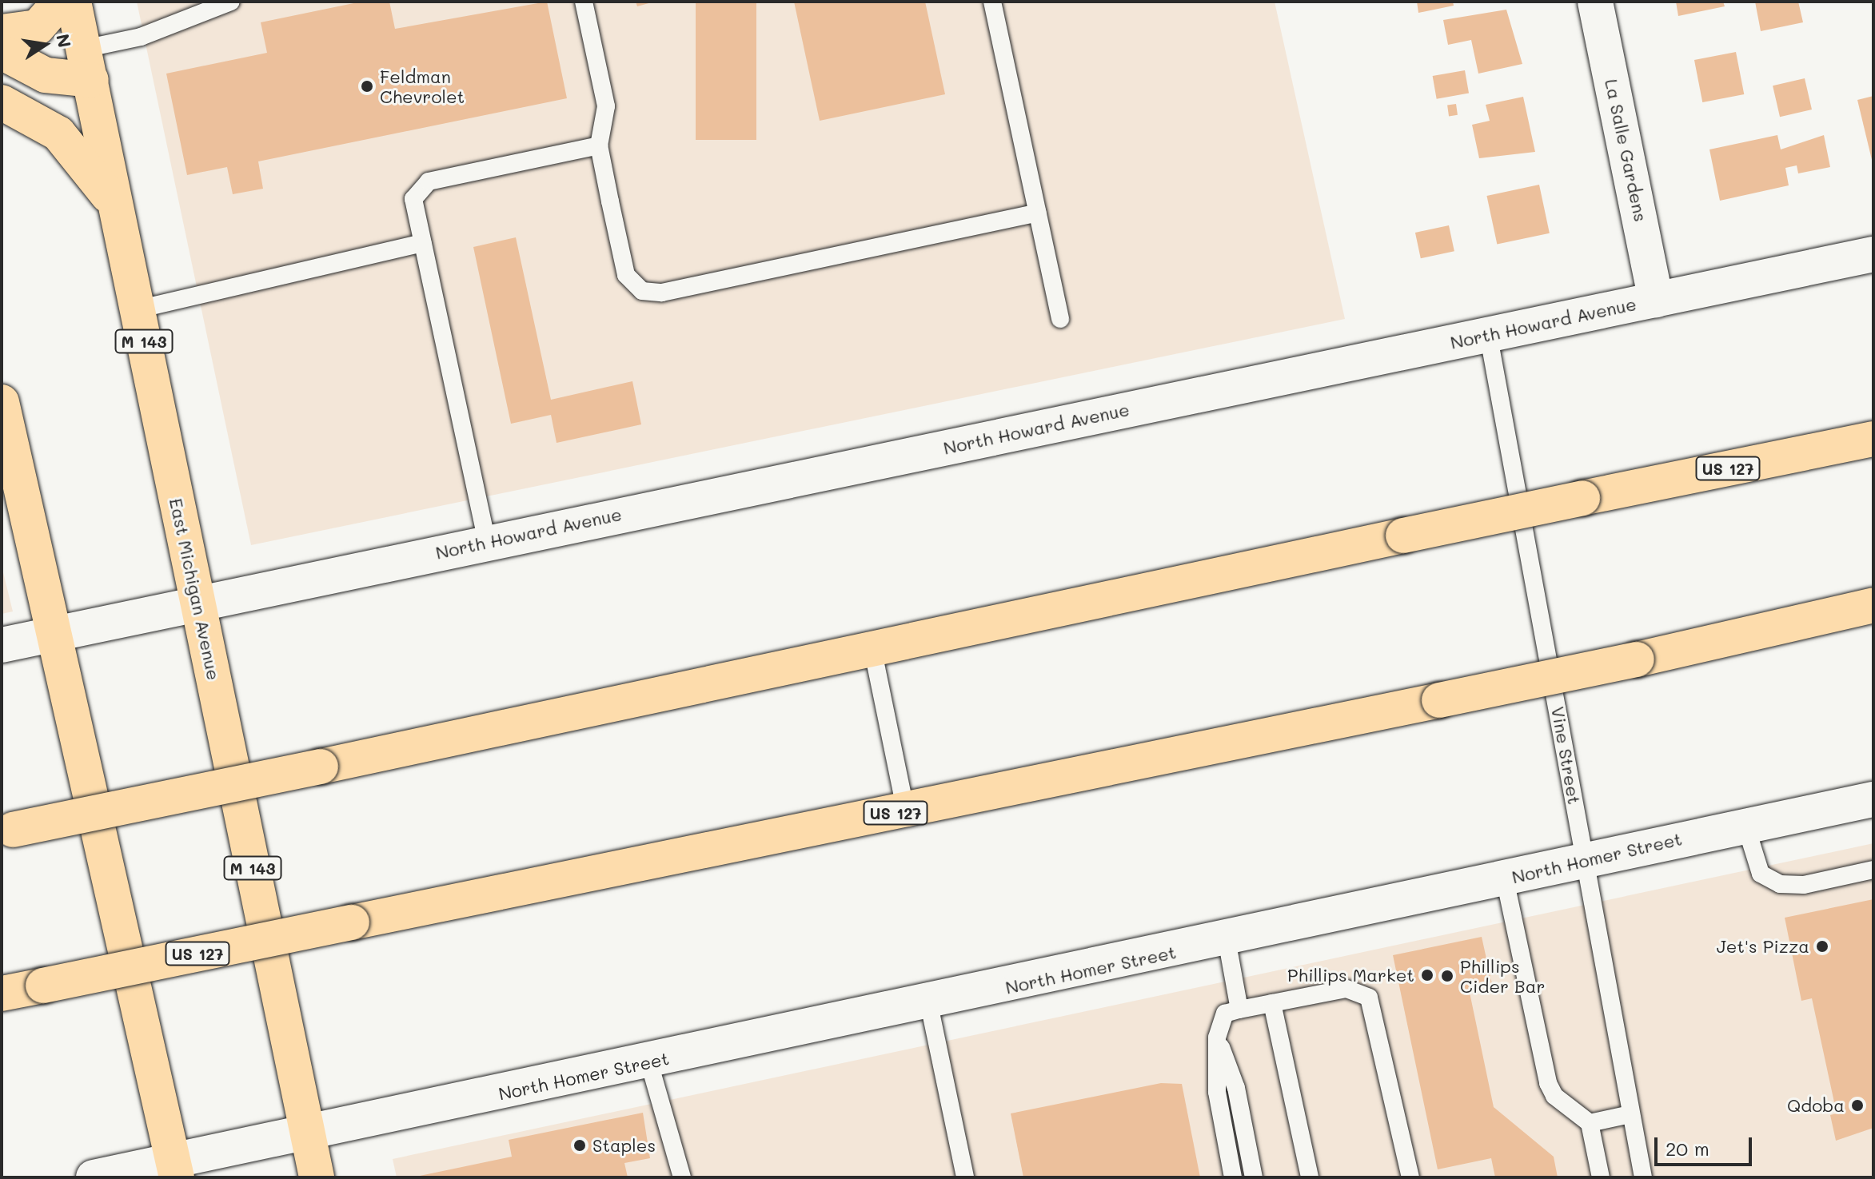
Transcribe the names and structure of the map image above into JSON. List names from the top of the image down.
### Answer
{
  "streets": {
    "main road": ["M 143", "US 127", "East Michigan Avenue"],
    "street": ["La Salle Gardens", "North Howard Avenue", "North Homer Street"],
    "lane": ["Vine Street"]
  },
  "crossings": [
    ["La Salle Gardens", "North Howard Avenue"],
    ["North Howard Avenue", "East Michigan Avenue"],
    ["North Howard Avenue", "Vine Street"],
    ["East Michigan Avenue", "North Homer Street"],
    ["Vine Street", "North Homer Street"]
  ],
  "places": [
    "Feldman Chevrolet",
    "Jet's Pizza",
    "Phillips Market",
    "Phillips Cider Bar",
    "Qdoba",
    "Staples"
  ],
  "scale_bar": "20 m",
  "north": "right"
}
